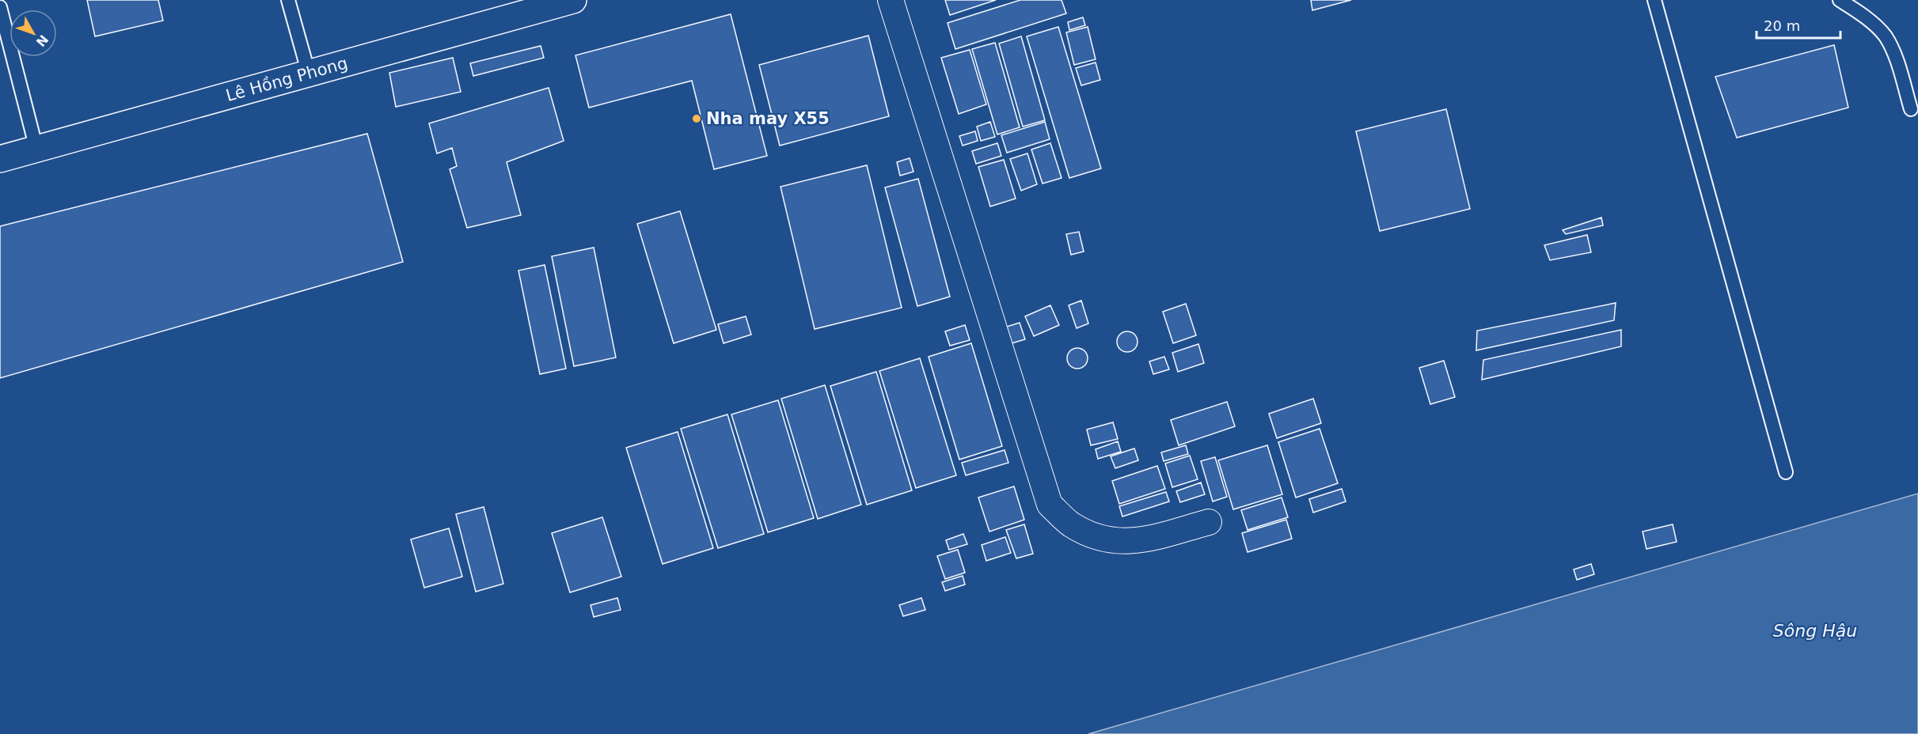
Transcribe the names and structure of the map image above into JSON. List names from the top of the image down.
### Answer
{
  "streets": {
    "highway": ["Lê Hồng Phong"]
  },
  "water": ["Sông Hậu"],
  "places": ["Nha may X55"],
  "scale_bar": "20 m",
  "north": "bottom right"
}
